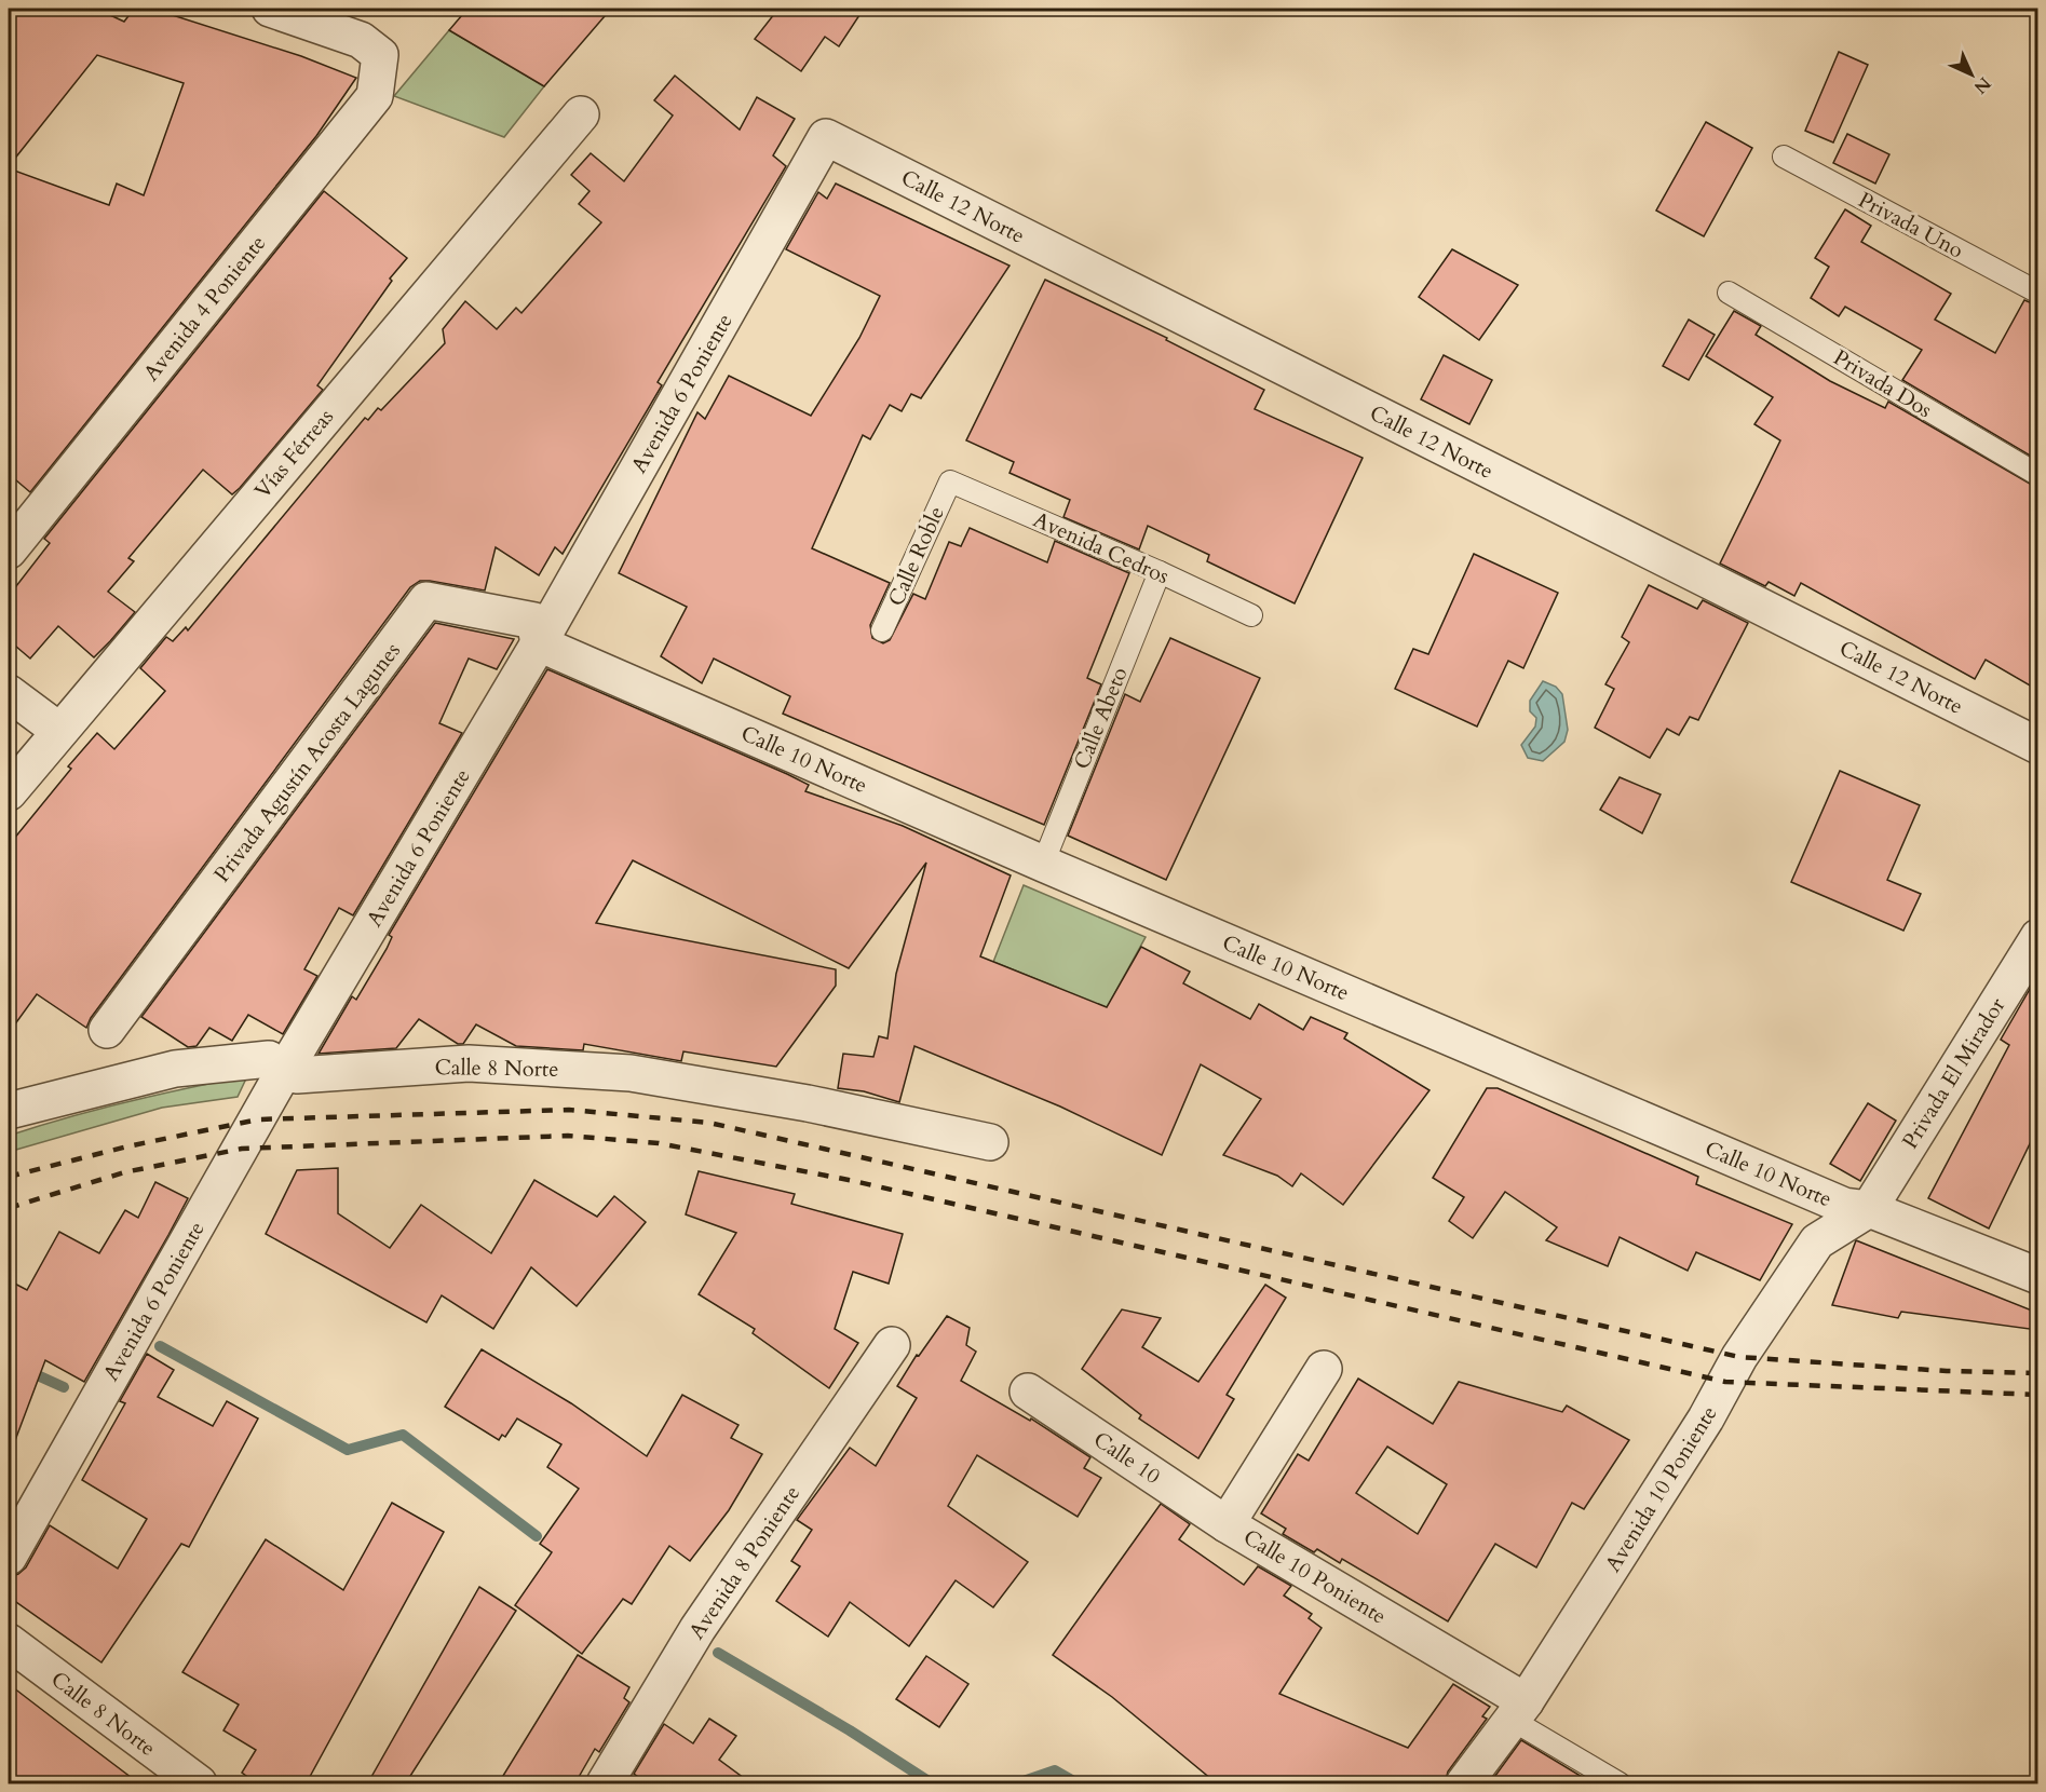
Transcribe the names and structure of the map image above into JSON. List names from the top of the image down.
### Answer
{
  "streets": {
    "street": [
      "Calle 12 Norte",
      "Avenida 4 Poniente",
      "Avenida 6 Poniente",
      "Vías Férreas",
      "Calle 10 Norte",
      "Privada Agustín Acosta Lagunes",
      "Calle 8 Norte",
      "Privada El Mirador",
      "Calle 10",
      "Avenida 10 Poniente",
      "Avenida 8 Poniente",
      "Calle 10 Poniente"
    ],
    "lane": [
      "Privada Uno",
      "Privada Dos",
      "Avenida Cedros",
      "Calle Roble",
      "Calle Abeto"
    ]
  },
  "crossings": [
    ["Calle 12 Norte", "Avenida 6 Poniente"],
    ["Avenida 6 Poniente", "Calle 10 Norte"],
    ["Avenida 6 Poniente", "Privada Agustín Acosta Lagunes"],
    ["Avenida 6 Poniente", "Calle 8 Norte"],
    ["Avenida Cedros", "Calle Roble"],
    ["Avenida Cedros", "Calle Abeto"],
    ["Calle Abeto", "Calle 10 Norte"],
    ["Calle 10 Norte", "Privada Agustín Acosta Lagunes"],
    ["Calle 10 Norte", "Privada El Mirador"],
    ["Calle 10 Norte", "Avenida 10 Poniente"],
    ["Privada El Mirador", "Avenida 10 Poniente"],
    ["Calle 10", "Calle 10 Poniente"],
    ["Avenida 10 Poniente", "Calle 10 Poniente"]
  ],
  "north": "bottom right"
}
